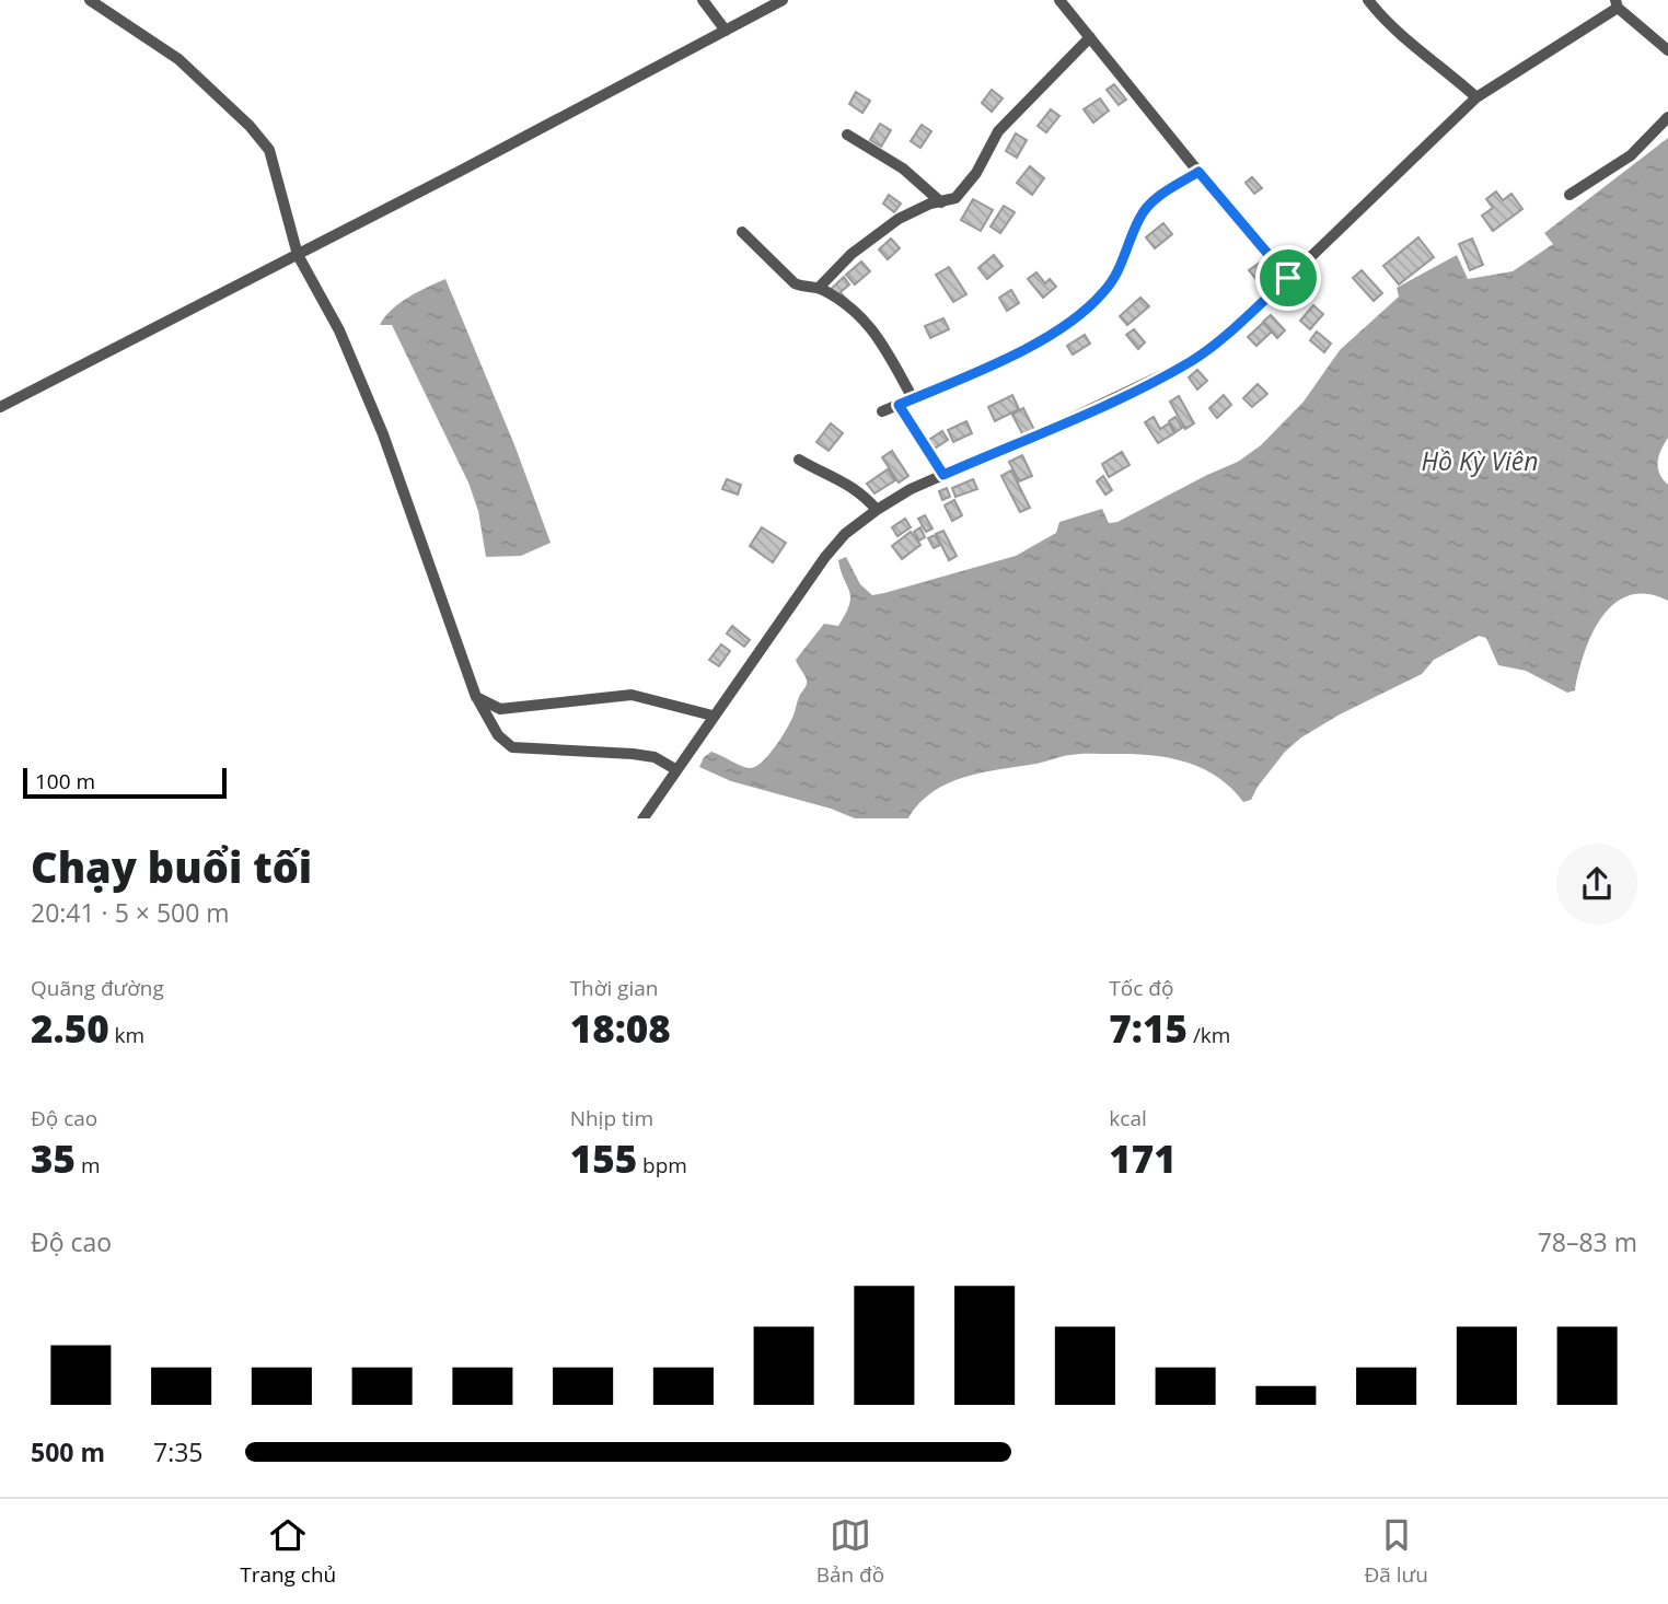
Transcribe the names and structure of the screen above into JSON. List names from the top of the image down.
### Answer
{
  "water": ["Hồ Kỳ Viên"],
  "scale_bar": "100 m",
  "page": {
    "scale": "100 m",
    "heading": ["Chạy buổi tối", "20:41 · 5 × 500 m"],
    "stats": [
      ["Quãng đường", "2.50 km"],
      ["Thời gian", "18:08"],
      ["Tốc độ", "7:15 /km"],
      ["Độ cao", "35 m"],
      ["Nhịp tim", "155 bpm"],
      ["kcal", "171"]
    ],
    "chart": ["Độ cao", "78–83 m"],
    "list": [
      {
        "name": "500 m",
        "note": "7:35"
      }
    ],
    "tabs": ["Trang chủ", "Bản đồ", "Đã lưu"]
  }
}
